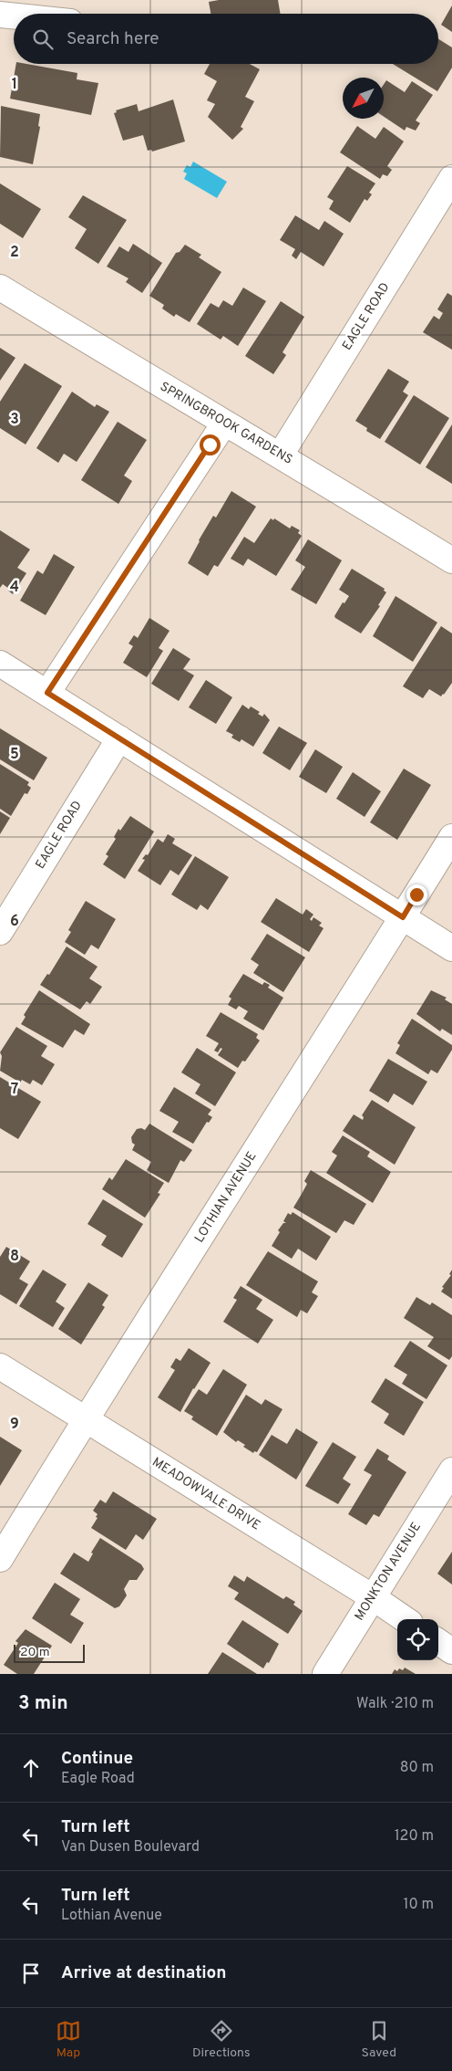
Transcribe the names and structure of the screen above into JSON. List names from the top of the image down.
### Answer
{
  "streets": {
    "street": [
      "EAGLE ROAD",
      "SPRINGBROOK GARDENS",
      "LOTHIAN AVENUE",
      "MEADOWVALE DRIVE",
      "MONKTON AVENUE"
    ]
  },
  "crossings": [
    ["EAGLE ROAD", "SPRINGBROOK GARDENS"],
    ["LOTHIAN AVENUE", "MEADOWVALE DRIVE"],
    ["MEADOWVALE DRIVE", "MONKTON AVENUE"]
  ],
  "scale_bar": "20 m",
  "north": "bottom left",
  "page": {
    "search": "Search here",
    "scale": "20 m",
    "heading": ["3 min", "Walk · 210 m"],
    "list": [
      ["Continue", "Eagle Road", "80 m"],
      ["Turn left", "Van Dusen Boulevard", "120 m"],
      ["Turn left", "Lothian Avenue", "10 m"],
      "Arrive at destination"
    ],
    "nav": ["Map", "Directions", "Saved"]
  },
  "grid": {
    "rows": [
      "1",
      "2",
      "3",
      "4",
      "5",
      "6",
      "7",
      "8",
      "9"
    ]
  }
}
